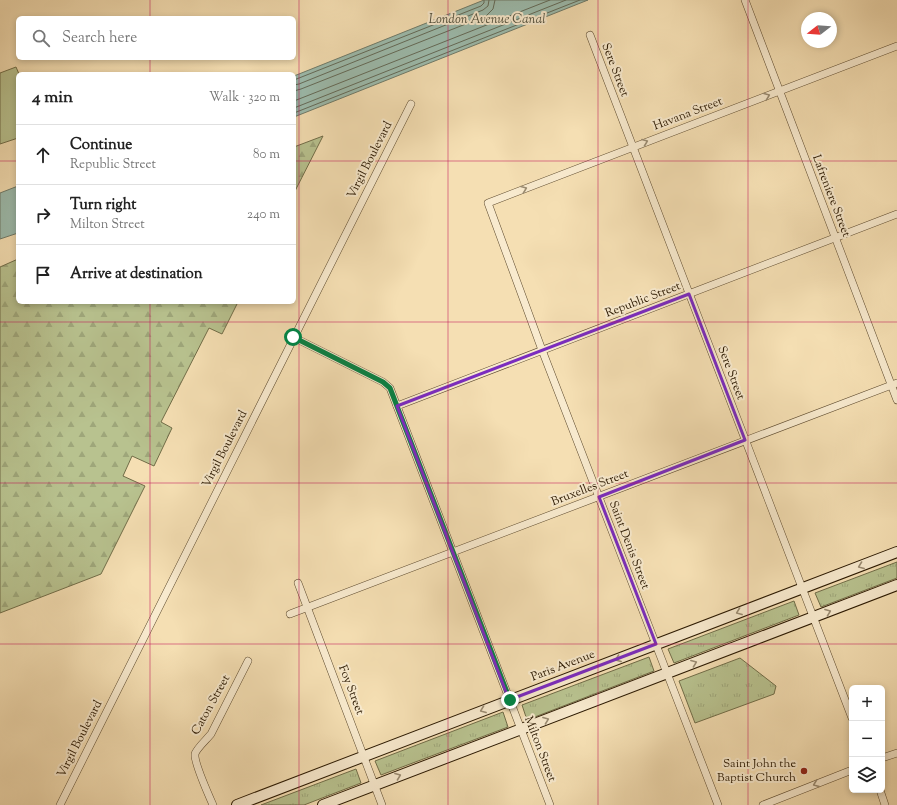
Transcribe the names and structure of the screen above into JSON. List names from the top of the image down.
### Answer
{
  "streets": {
    "street": [
      "Sere Street",
      "Havana Street",
      "Virgil Boulevard",
      "Lafreniere Street",
      "Republic Street",
      "Bruxelles Street",
      "Saint Denis Street",
      "Paris Avenue",
      "Foy Street",
      "Caton Street",
      "Milton Street"
    ]
  },
  "crossings": [
    ["Sere Street", "Havana Street"],
    ["Sere Street", "Republic Street"],
    ["Sere Street", "Bruxelles Street"],
    ["Sere Street", "Paris Avenue"],
    ["Havana Street", "Lafreniere Street"],
    ["Havana Street", "Saint Denis Street"],
    ["Virgil Boulevard", "Milton Street"],
    ["Lafreniere Street", "Republic Street"],
    ["Lafreniere Street", "Bruxelles Street"],
    ["Republic Street", "Saint Denis Street"],
    ["Republic Street", "Milton Street"],
    ["Bruxelles Street", "Saint Denis Street"],
    ["Bruxelles Street", "Foy Street"],
    ["Bruxelles Street", "Milton Street"],
    ["Saint Denis Street", "Paris Avenue"],
    ["Paris Avenue", "Foy Street"],
    ["Paris Avenue", "Milton Street"]
  ],
  "one_way": ["Havana Street"],
  "water": ["London Avenue Canal"],
  "places": ["Saint John the Baptist Church"],
  "north": "left",
  "page": {
    "search": "Search here",
    "heading": ["4 min", "Walk · 320 m"],
    "list": [
      ["Continue", "Republic Street", "80 m"],
      ["Turn right", "Milton Street", "240 m"],
      "Arrive at destination"
    ],
    "map_buttons": ["+", "−"]
  }
}
